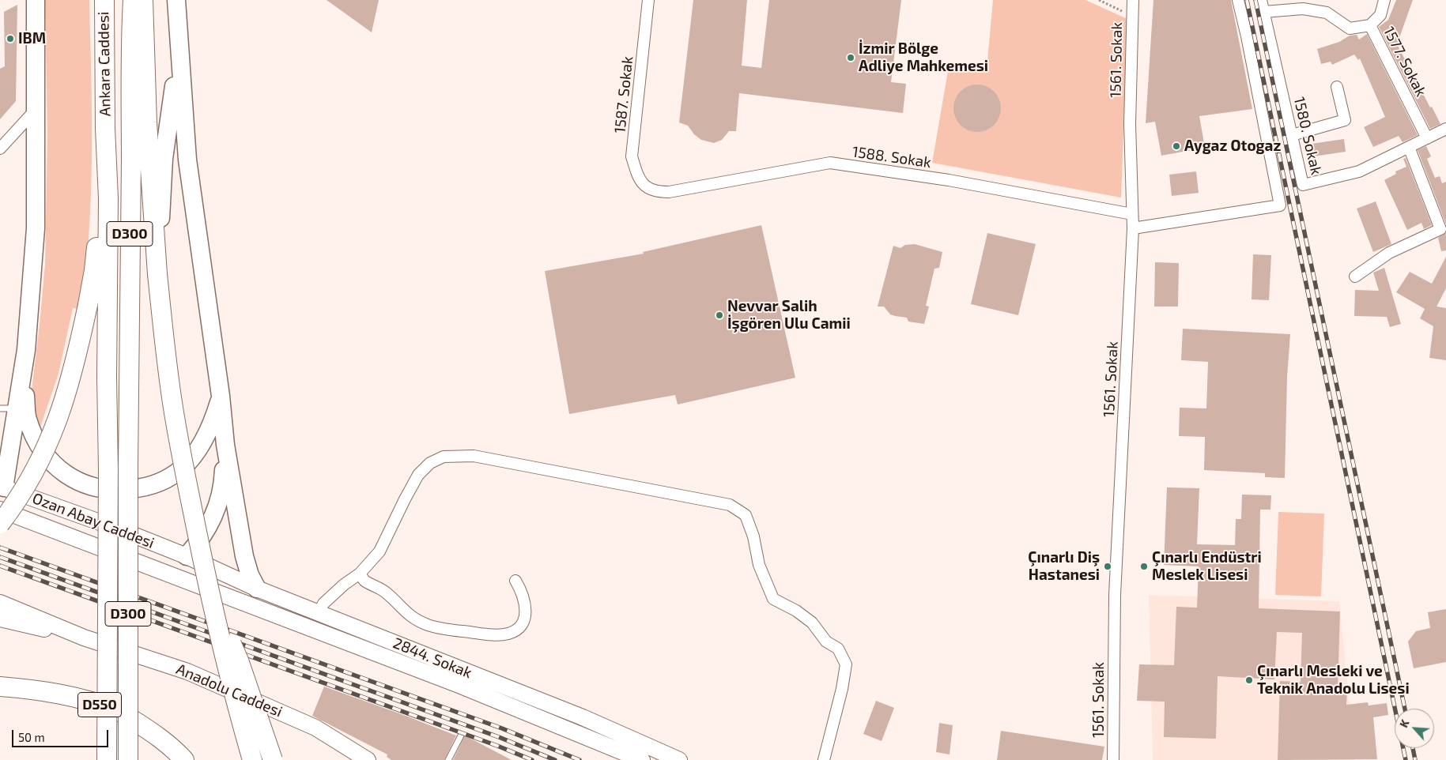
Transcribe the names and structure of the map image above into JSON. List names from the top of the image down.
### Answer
{
  "streets": {
    "highway": ["Ankara Caddesi", "D300", "D550"],
    "main road": ["Ozan Abay Caddesi", "2844. Sokak", "Anadolu Caddesi"],
    "street": [
      "1561. Sokak",
      "1577. Sokak",
      "1587. Sokak",
      "1580. Sokak",
      "1588. Sokak"
    ]
  },
  "crossings": [
    ["1561. Sokak", "1588. Sokak"],
    ["1577. Sokak", "1580. Sokak"],
    ["Ankara Caddesi", "D300"],
    ["1587. Sokak", "1588. Sokak"],
    ["Ozan Abay Caddesi", "2844. Sokak"]
  ],
  "places": [
    "IBM",
    "İzmir Bölge Adliye Mahkemesi",
    "Aygaz Otogaz",
    "Nevvar Salih İşgören Ulu Camii",
    "Çınarlı Diş Hastanesi",
    "Çınarlı Endüstri Meslek Lisesi",
    "Çınarlı Mesleki ve Teknik Anadolu Lisesi"
  ],
  "scale_bar": "50 m",
  "north": "top left"
}
